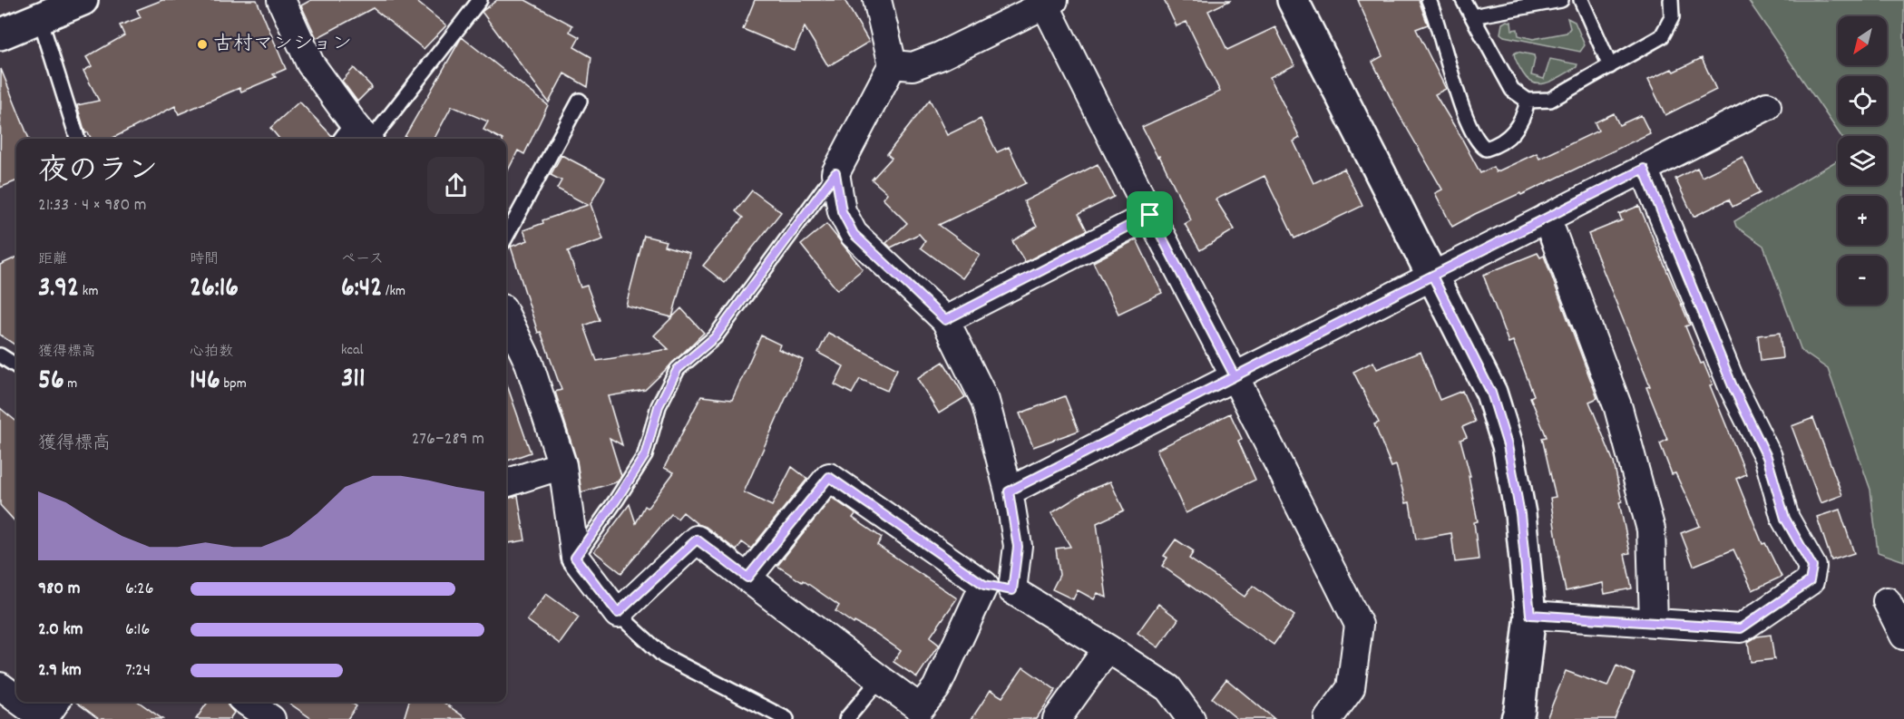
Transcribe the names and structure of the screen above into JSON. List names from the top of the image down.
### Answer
{
  "places": ["古村マンション"],
  "north": "bottom left",
  "page": {
    "map_buttons": ["+", "−"],
    "heading": ["夜のラン", "21:33 · 4 × 980 m"],
    "stats": [
      ["距離", "3.92 km"],
      ["時間", "26:16"],
      ["ペース", "6:42 /km"],
      ["獲得標高", "56 m"],
      ["心拍数", "146 bpm"],
      ["kcal", "311"]
    ],
    "chart": ["獲得標高", "276–289 m"],
    "list": [
      {
        "name": "980 m",
        "note": "6:26"
      },
      {
        "name": "2.0 km",
        "note": "6:16"
      },
      {
        "name": "2.9 km",
        "note": "7:24"
      }
    ]
  }
}
